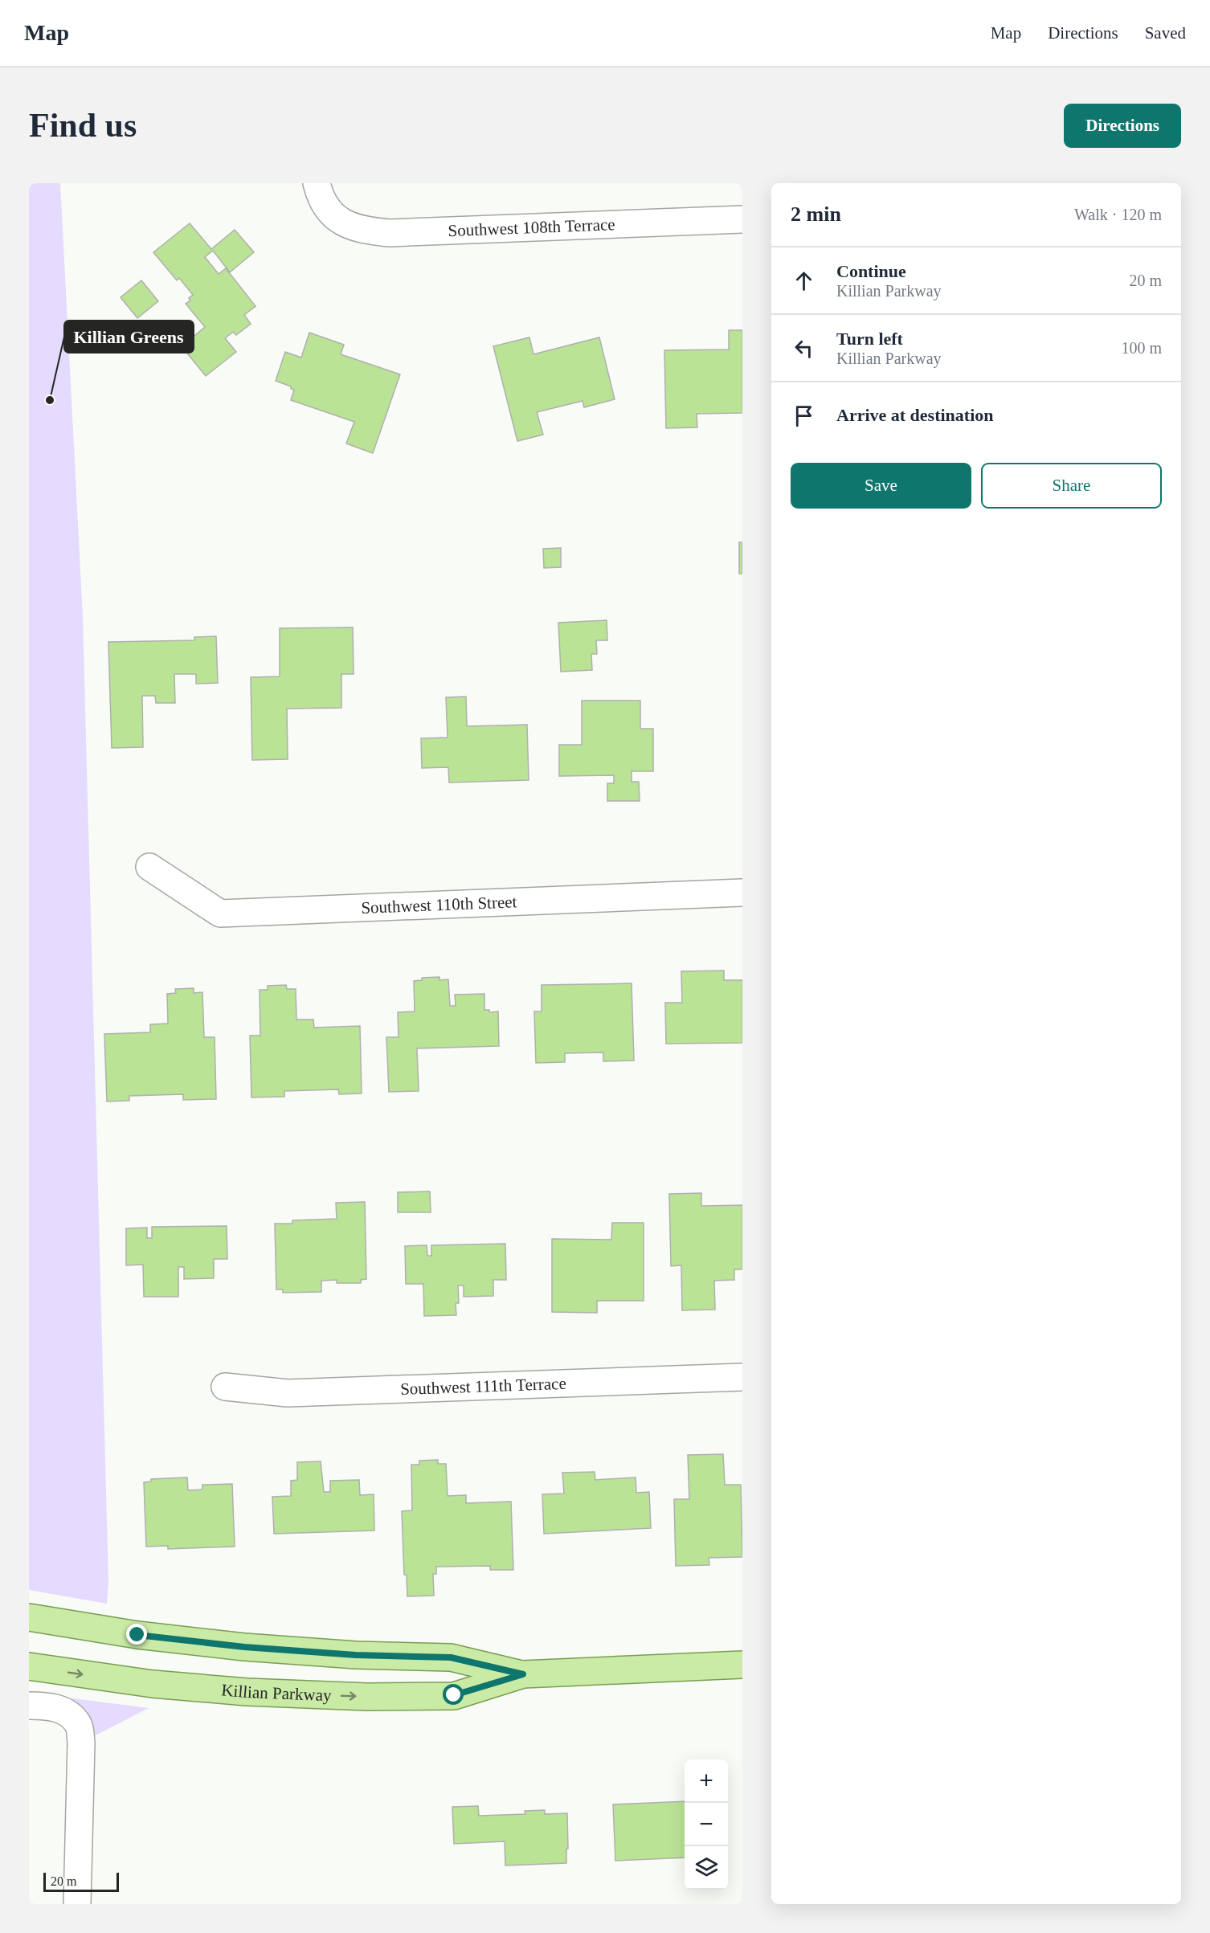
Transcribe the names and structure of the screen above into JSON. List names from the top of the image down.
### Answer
{
  "streets": {
    "main road": ["Killian Parkway"],
    "street": ["Southwest 108th Terrace", "Southwest 110th Street", "Southwest 111th Terrace"]
  },
  "places": ["Killian Greens"],
  "scale_bar": "20 m",
  "page": {
    "header": "Map",
    "nav": ["Map", "Directions", "Saved"],
    "buttons": [
      "Directions",
      ["Save", "Share"]
    ],
    "title": "Find us",
    "heading": ["2 min", "Walk · 120 m"],
    "list": [
      ["Continue", "Killian Parkway", "20 m"],
      ["Turn left", "Killian Parkway", "100 m"],
      "Arrive at destination"
    ],
    "map_buttons": ["+", "−"],
    "scale": "20 m"
  }
}
